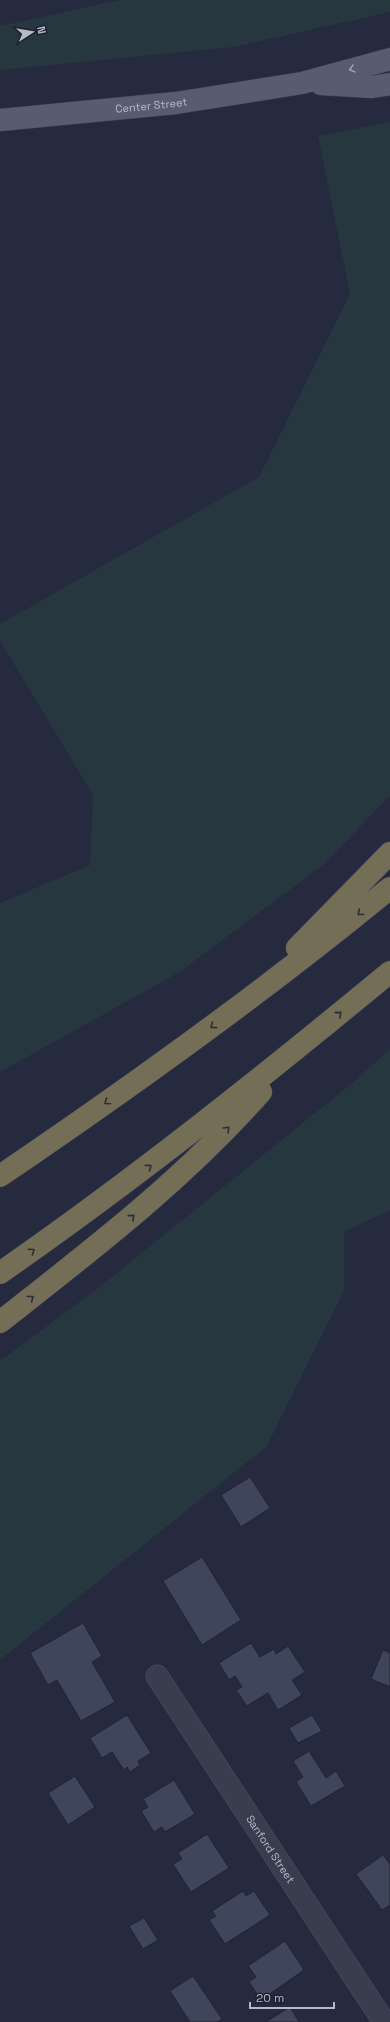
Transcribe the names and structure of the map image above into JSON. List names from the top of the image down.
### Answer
{
  "streets": {
    "main road": ["Center Street"],
    "street": ["Sanford Street"]
  },
  "scale_bar": "20 m",
  "north": "right"
}
